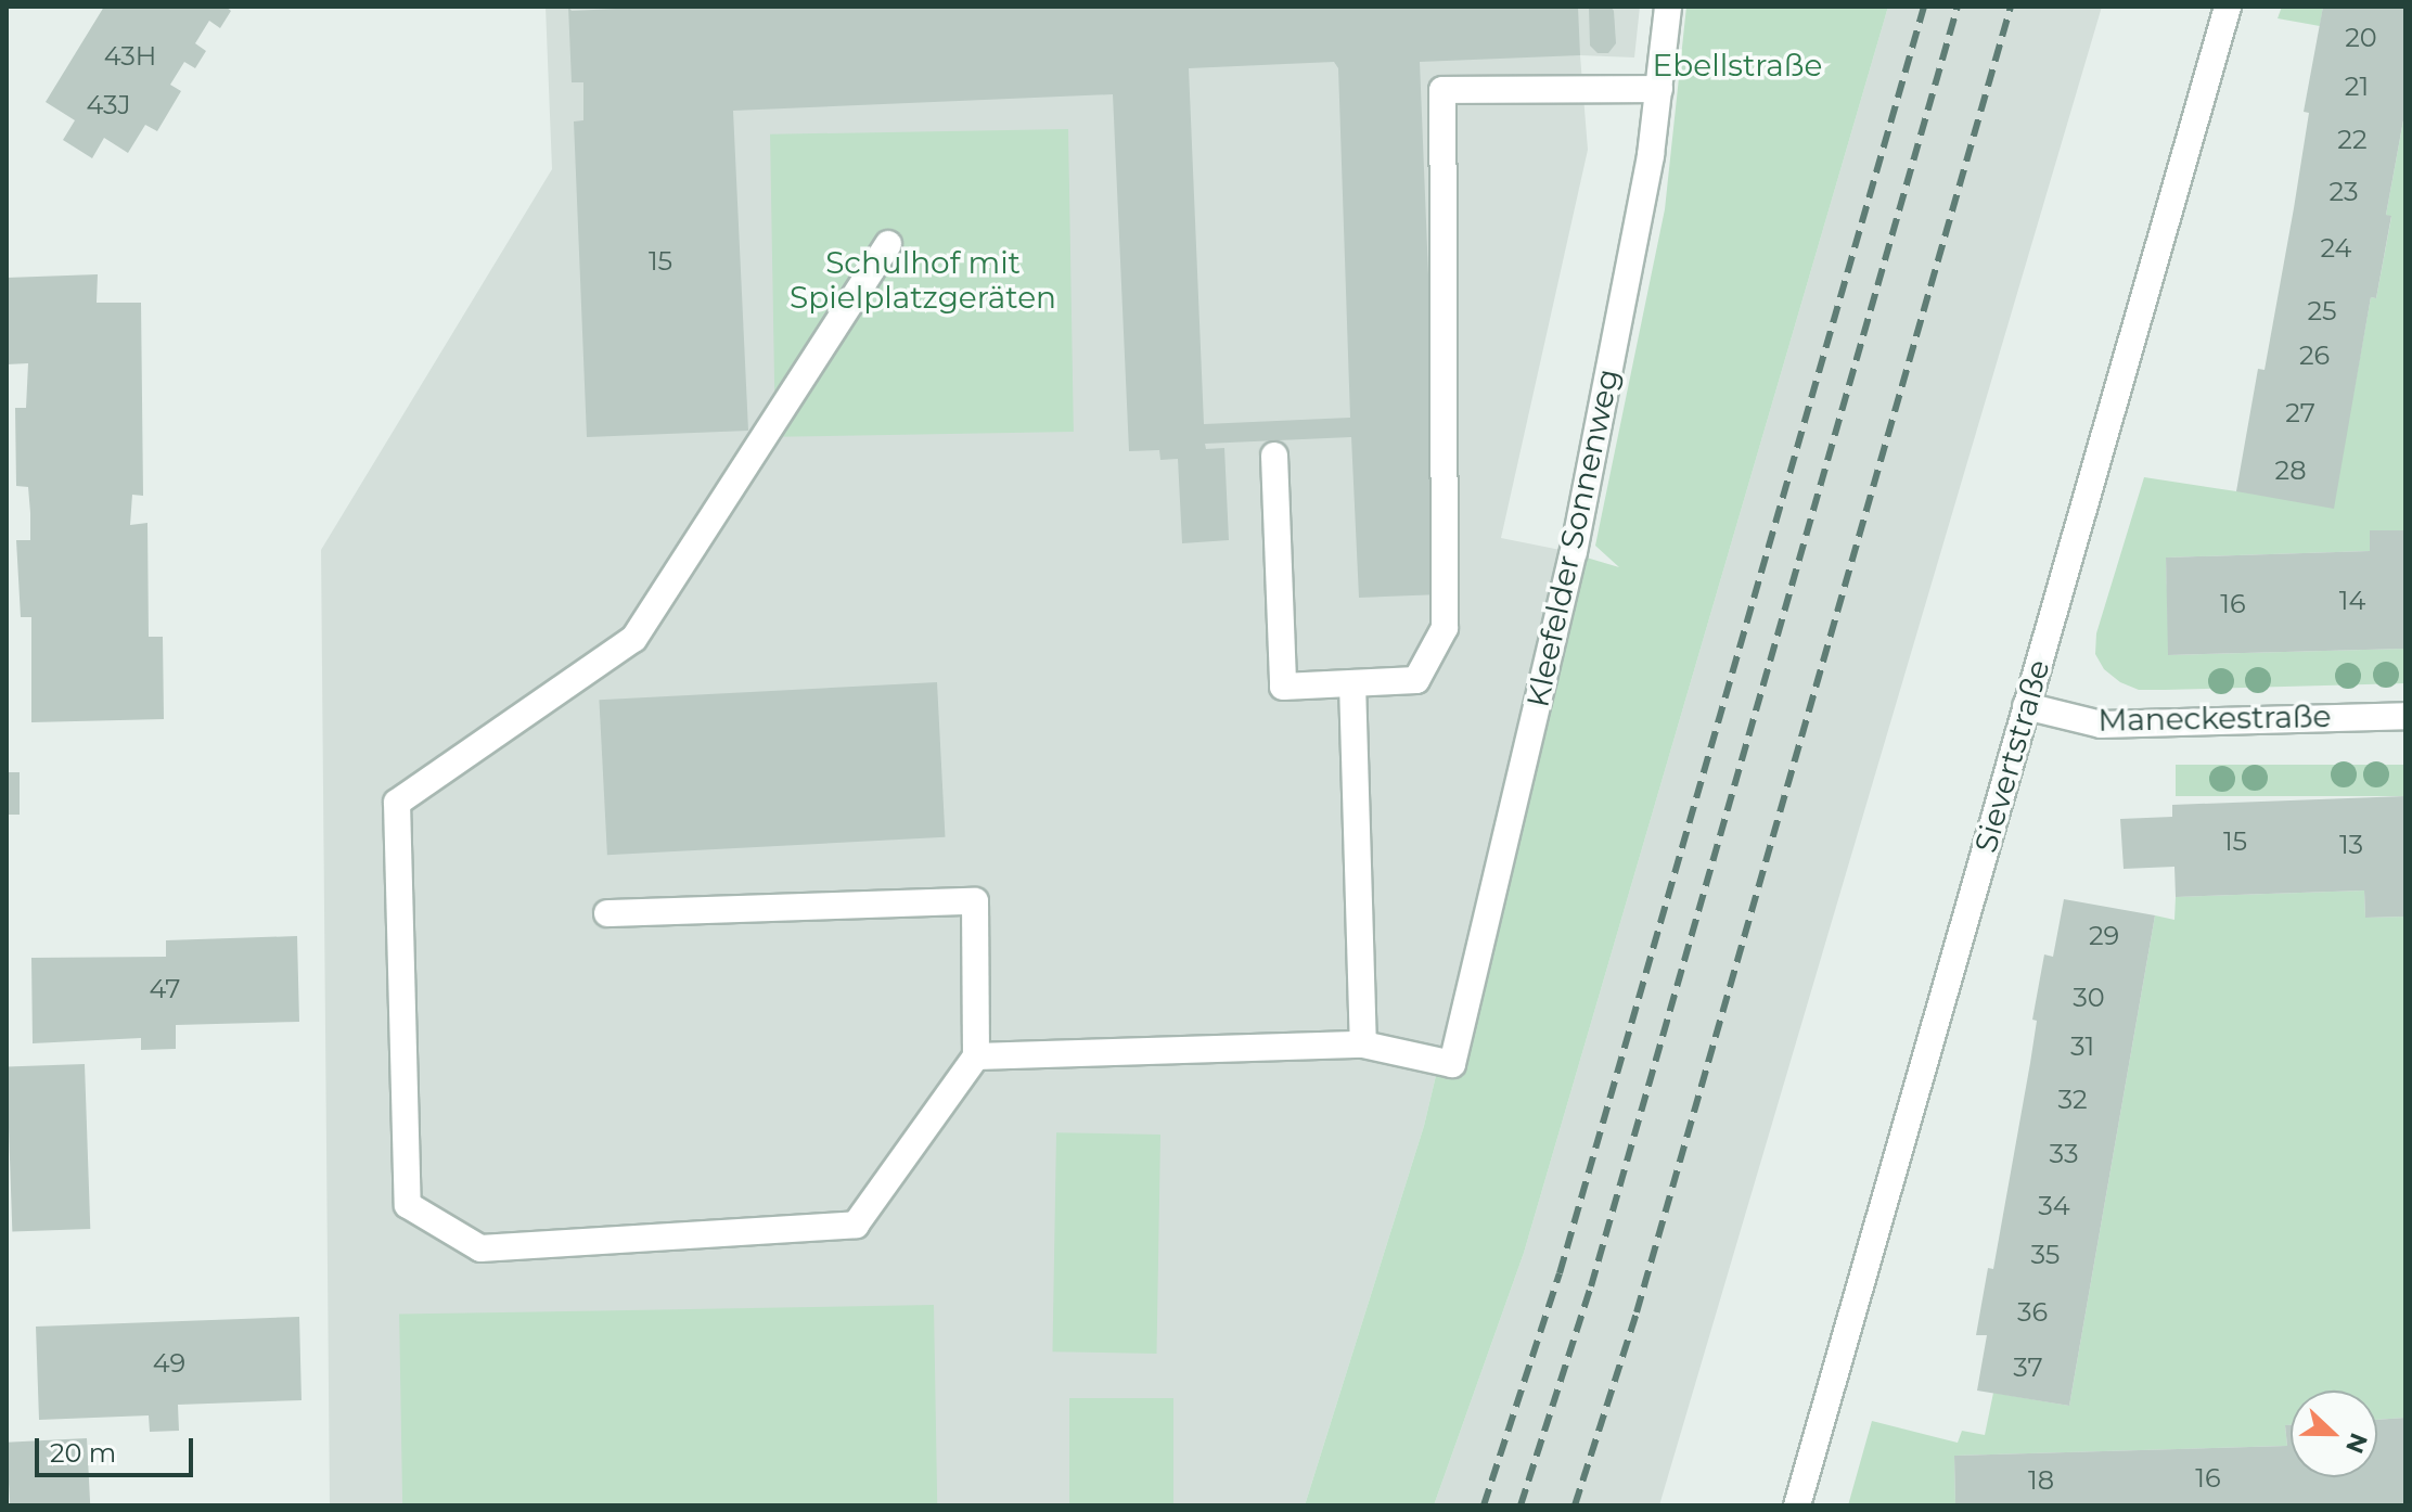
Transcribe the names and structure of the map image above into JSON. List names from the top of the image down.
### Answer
{
  "streets": {
    "street": ["Kleefelder Sonnenweg", "Maneckestraße", "Sievertstraße"]
  },
  "crossings": [
    ["Maneckestraße", "Sievertstraße"]
  ],
  "parks": ["Ebellstraße", "Schulhof mit Spielplatzgeräten"],
  "house_numbers": [
    "20",
    "43H",
    "21",
    "43J",
    "22",
    "23",
    "24",
    "15",
    "25",
    "26",
    "27",
    "28",
    "14",
    "16",
    "15",
    "13",
    "29",
    "47",
    "30",
    "31",
    "32",
    "33",
    "34",
    "35",
    "36",
    "49",
    "37",
    "16",
    "18"
  ],
  "scale_bar": "20 m",
  "north": "right"
}
